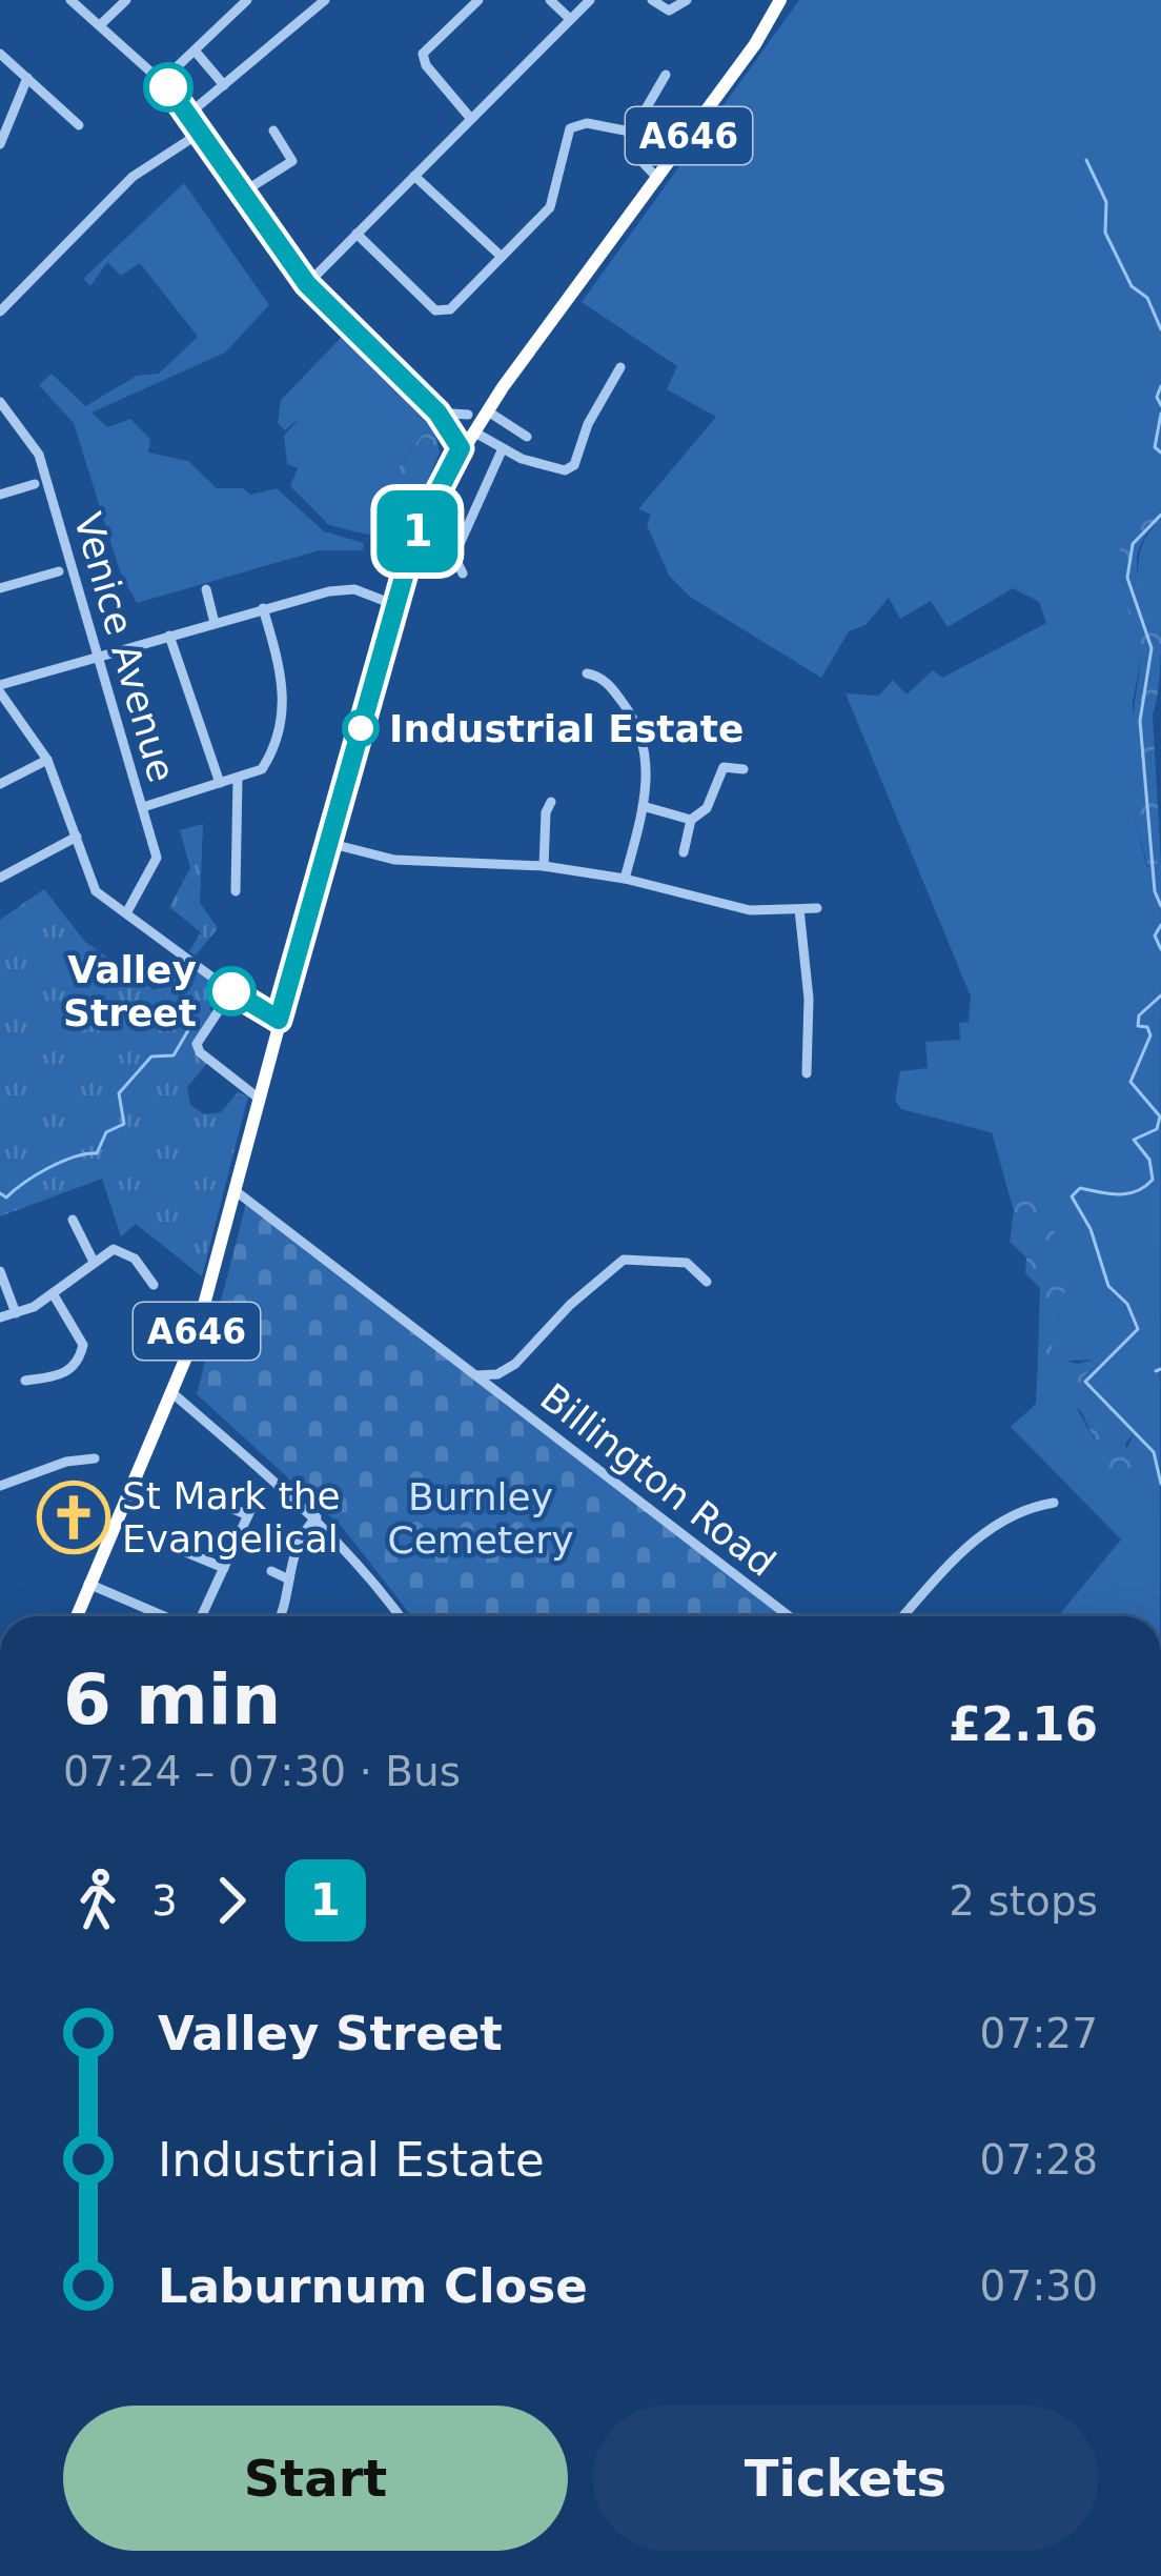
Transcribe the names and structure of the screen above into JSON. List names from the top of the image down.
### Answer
{
  "streets": {
    "highway": ["A646"],
    "street": ["Venice Avenue", "Billington Road"]
  },
  "crossings": [
    ["A646", "Billington Road"]
  ],
  "parks": ["Burnley Cemetery"],
  "places": {
    "other": ["Industrial Estate", "Valley Street"],
    "church": ["St Mark the Evangelical"]
  },
  "lines": ["bus line 1"],
  "page": {
    "on_map": "1",
    "heading": ["6 min", "07:24 – 07:30 · Bus", "£2.16"],
    "legs": ["3", "1", "2 stops"],
    "list": [
      {
        "name": "Valley Street",
        "value": "07:27"
      },
      {
        "name": "Industrial Estate",
        "value": "07:28"
      },
      {
        "name": "Laburnum Close",
        "value": "07:30"
      }
    ],
    "buttons": ["Start", "Tickets"]
  }
}
